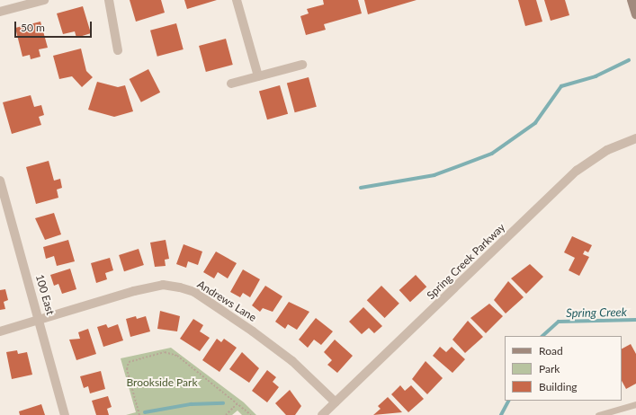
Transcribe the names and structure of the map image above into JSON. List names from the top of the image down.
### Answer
{
  "streets": {
    "street": ["Spring Creek Parkway", "100 East", "Andrews Lane"]
  },
  "crossings": [
    ["Spring Creek Parkway", "Andrews Lane"],
    ["100 East", "Andrews Lane"]
  ],
  "water": ["Spring Creek"],
  "parks": ["Brookside Park"],
  "legend": ["Road", "Park", "Building"],
  "scale_bar": "50 m"
}
